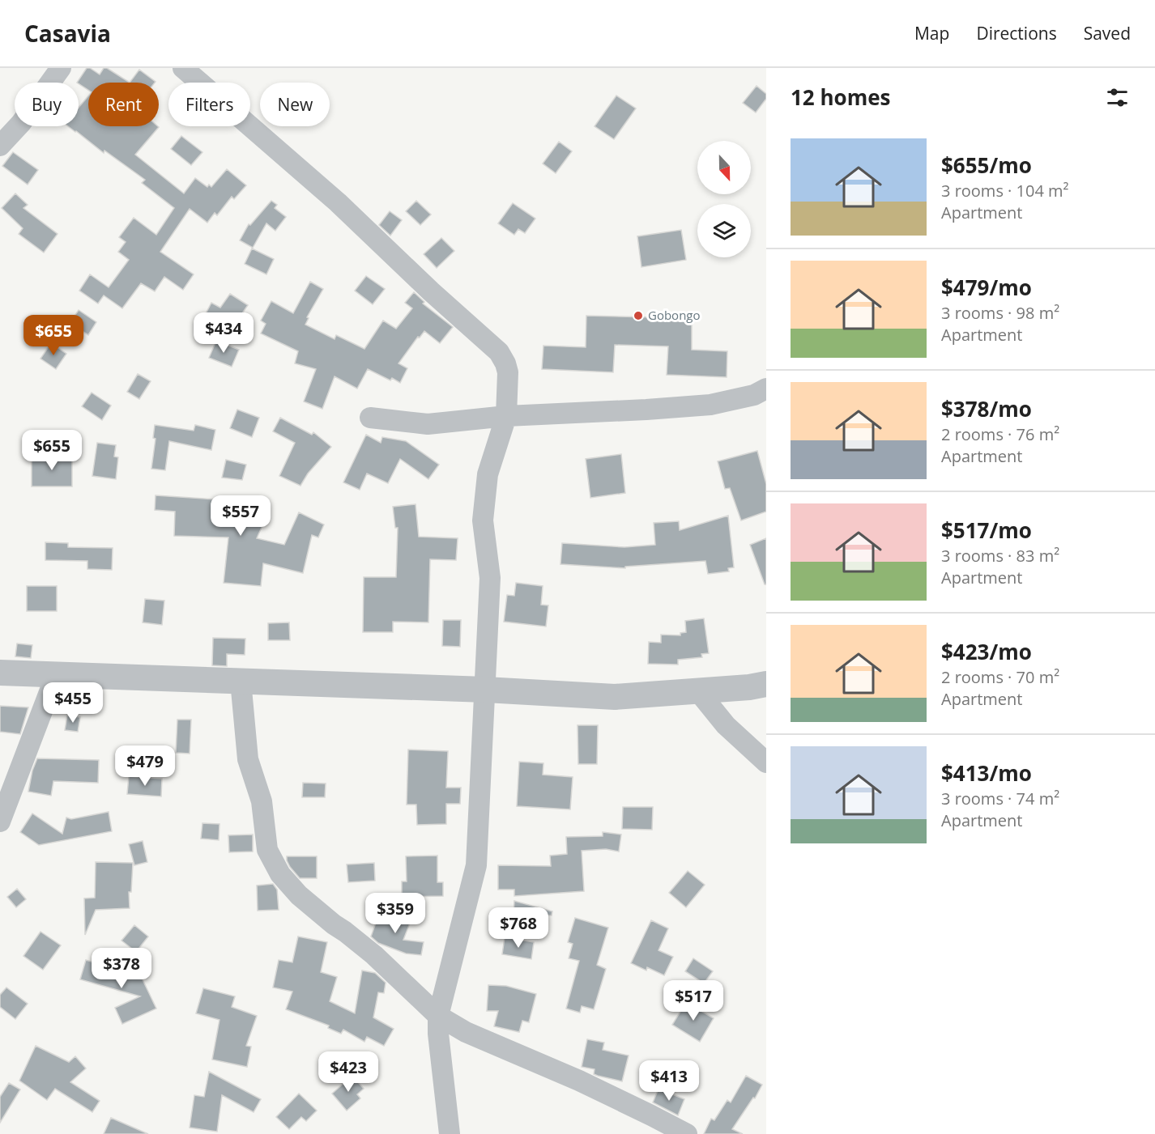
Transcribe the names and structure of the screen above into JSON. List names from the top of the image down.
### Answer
{
  "places": ["Gobongo"],
  "north": "bottom",
  "page": {
    "header": "Casavia",
    "nav": ["Map", "Directions", "Saved"],
    "heading": "12 homes",
    "chip": [
      "Buy",
      "Rent",
      "Filters",
      "New"
    ],
    "list": [
      {
        "name": "$655/mo",
        "note": "3 rooms · 104 m² · Apartment"
      },
      {
        "name": "$479/mo",
        "note": "3 rooms · 98 m² · Apartment"
      },
      {
        "name": "$378/mo",
        "note": "2 rooms · 76 m² · Apartment"
      },
      {
        "name": "$517/mo",
        "note": "3 rooms · 83 m² · Apartment"
      },
      {
        "name": "$423/mo",
        "note": "2 rooms · 70 m² · Apartment"
      },
      {
        "name": "$413/mo",
        "note": "3 rooms · 74 m² · Apartment"
      }
    ],
    "price": [
      "$434",
      "$655",
      "$655",
      "$557",
      "$455",
      "$479",
      "$359",
      "$768",
      "$378",
      "$517",
      "$423",
      "$413"
    ]
  }
}
